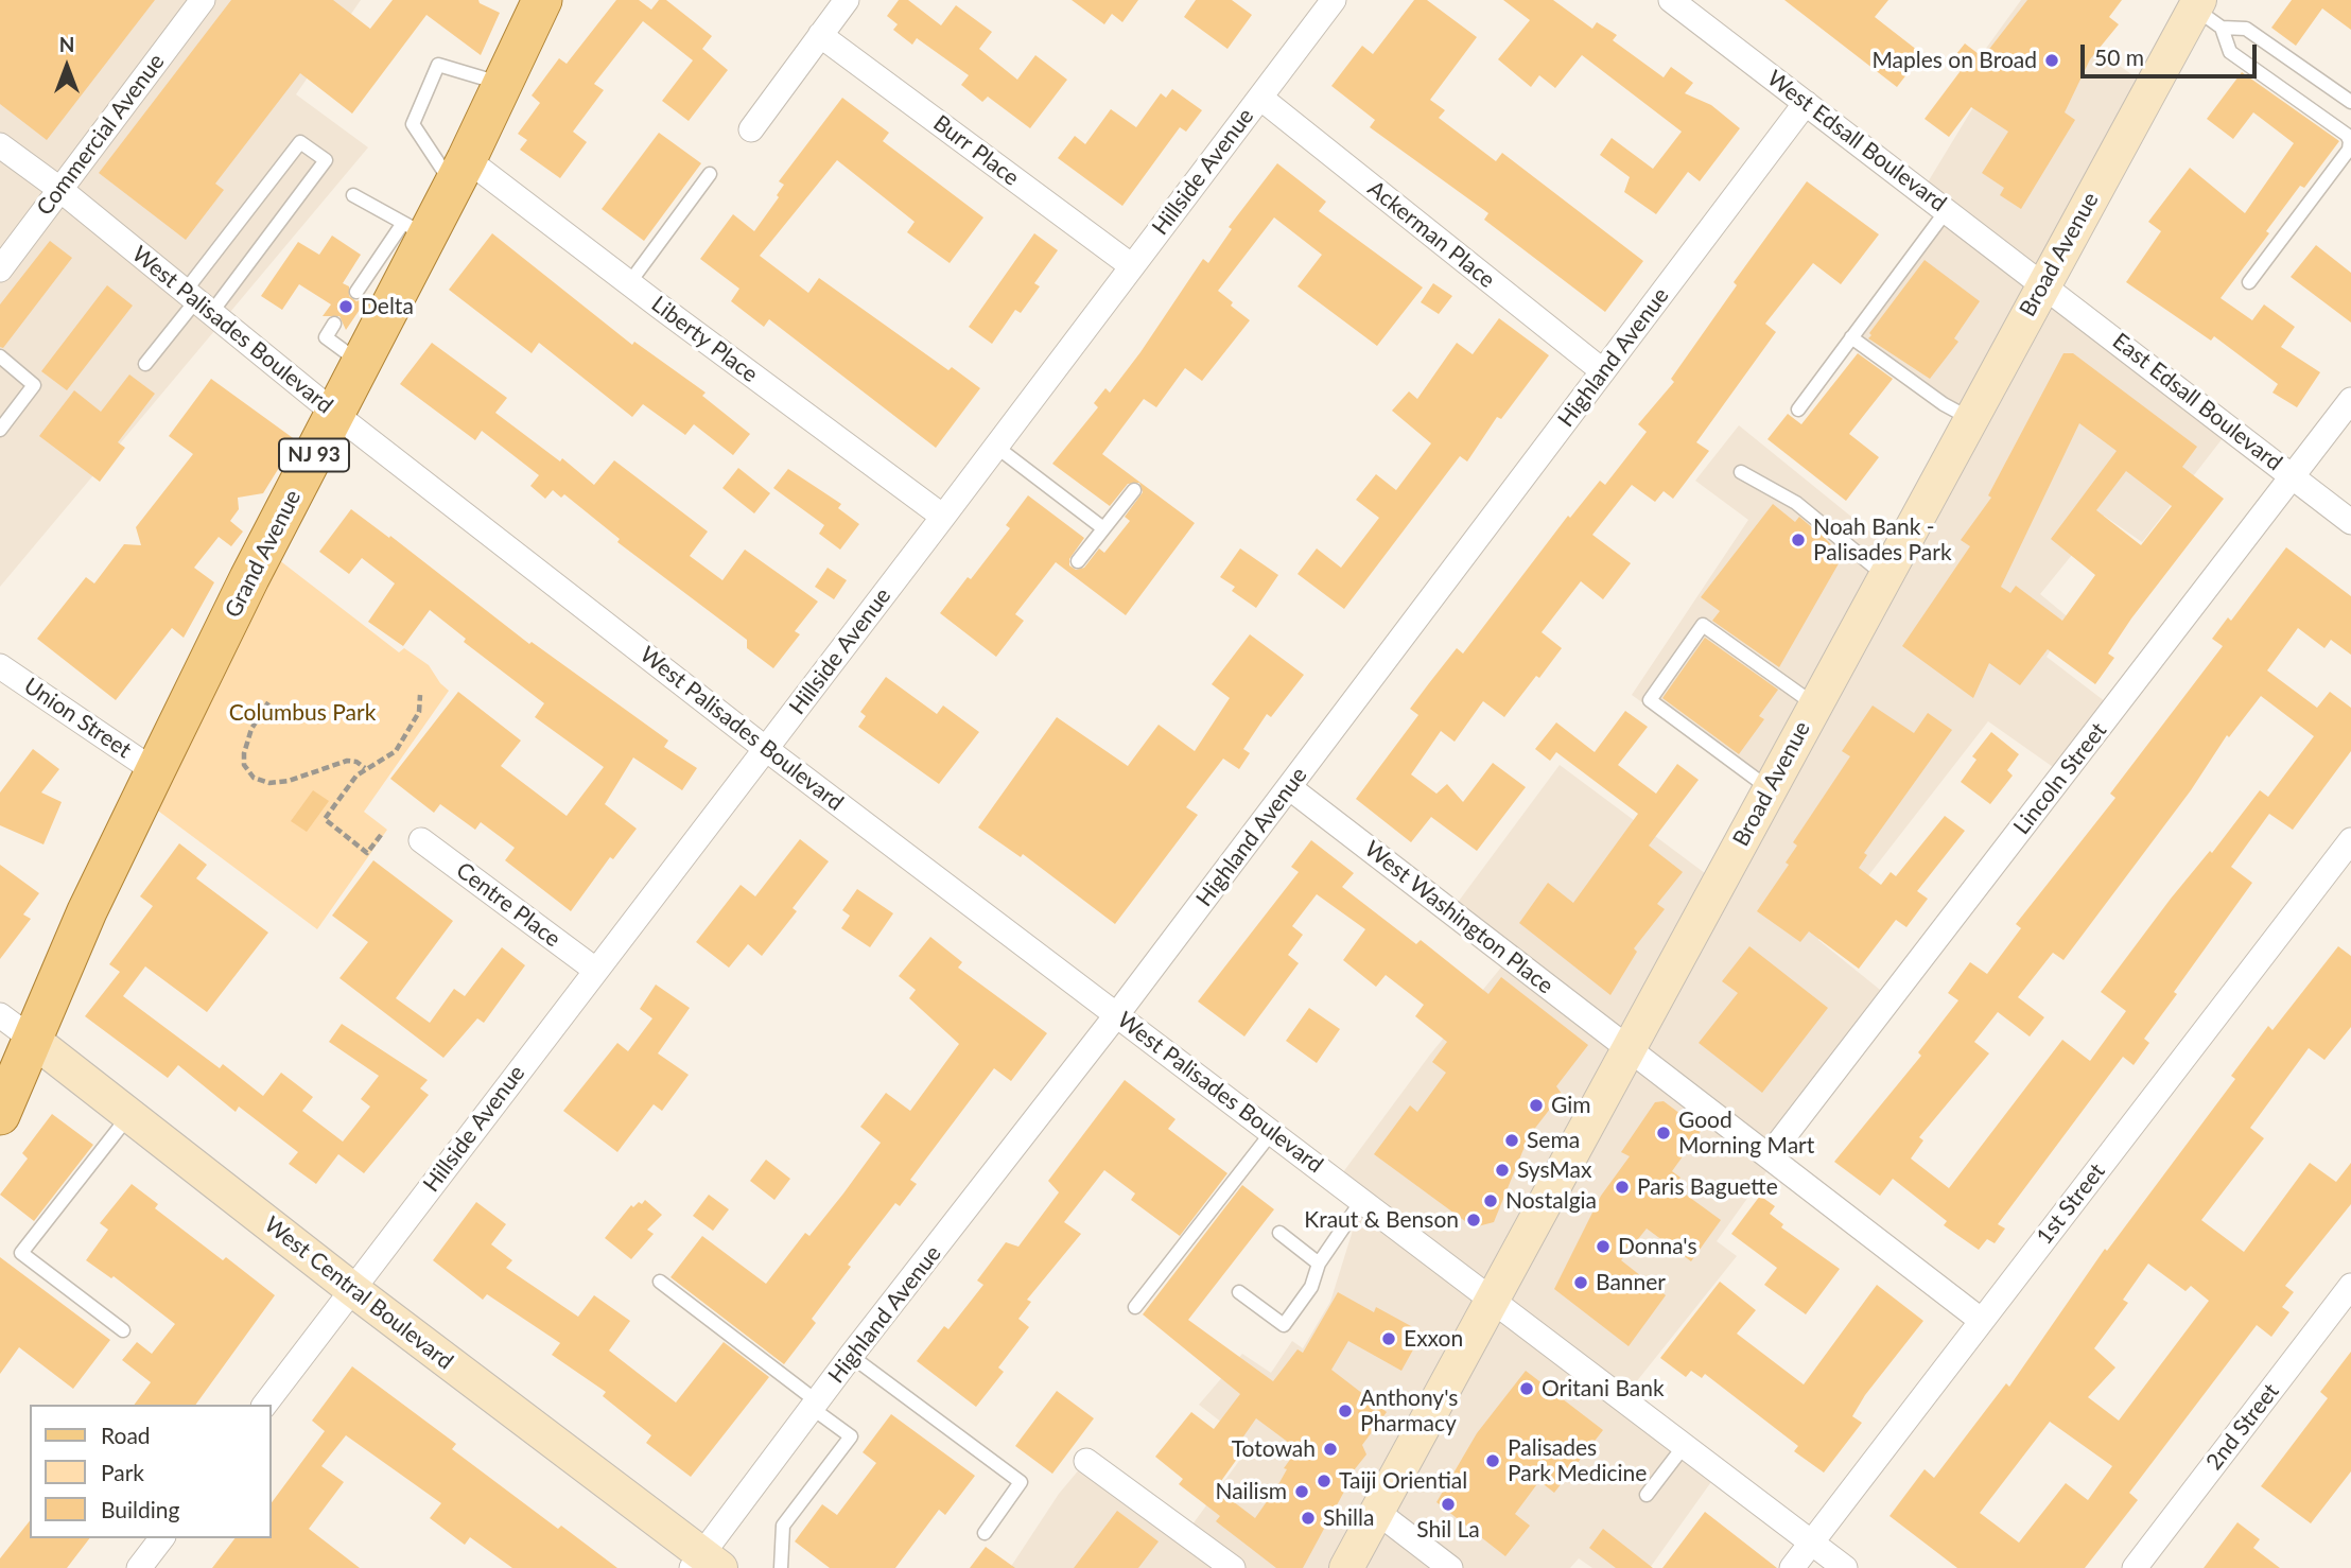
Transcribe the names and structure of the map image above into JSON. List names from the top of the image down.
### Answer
{
  "streets": {
    "main road": [
      "Broad Avenue",
      "NJ 93",
      "Grand Avenue",
      "West Central Boulevard"
    ],
    "street": [
      "Commercial Avenue",
      "West Edsall Boulevard",
      "Burr Place",
      "Hillside Avenue",
      "Ackerman Place",
      "West Palisades Boulevard",
      "Liberty Place",
      "Highland Avenue",
      "East Edsall Boulevard",
      "Union Street",
      "Lincoln Street",
      "Centre Place",
      "West Washington Place",
      "1st Street",
      "2nd Street"
    ]
  },
  "crossings": [
    ["Commercial Avenue", "West Palisades Boulevard"],
    ["West Edsall Boulevard", "Broad Avenue"],
    ["West Edsall Boulevard", "Highland Avenue"],
    ["West Edsall Boulevard", "East Edsall Boulevard"],
    ["Burr Place", "Hillside Avenue"],
    ["Hillside Avenue", "Ackerman Place"],
    ["Hillside Avenue", "West Palisades Boulevard"],
    ["Hillside Avenue", "Liberty Place"],
    ["Hillside Avenue", "Centre Place"],
    ["Hillside Avenue", "West Central Boulevard"],
    ["Ackerman Place", "Highland Avenue"],
    ["Broad Avenue", "West Palisades Boulevard"],
    ["Broad Avenue", "East Edsall Boulevard"],
    ["Broad Avenue", "West Washington Place"],
    ["West Palisades Boulevard", "Highland Avenue"],
    ["West Palisades Boulevard", "Grand Avenue"],
    ["West Palisades Boulevard", "1st Street"],
    ["Liberty Place", "Grand Avenue"],
    ["Highland Avenue", "West Washington Place"],
    ["Highland Avenue", "West Central Boulevard"],
    ["East Edsall Boulevard", "Lincoln Street"],
    ["Grand Avenue", "Union Street"],
    ["Grand Avenue", "West Central Boulevard"],
    ["Lincoln Street", "West Washington Place"],
    ["West Washington Place", "1st Street"]
  ],
  "parks": ["Columbus Park"],
  "places": [
    "Maples on Broad",
    "Delta",
    "Noah Bank - Palisades Park",
    "Gim",
    "Good Morning Mart",
    "Sema",
    "SysMax",
    "Paris Baguette",
    "Nostalgia",
    "Kraut & Benson",
    "Donna's",
    "Banner",
    "Exxon",
    "Oritani Bank",
    "Anthony's Pharmacy",
    "Totowah",
    "Palisades Park Medicine",
    "Taiji Oriential",
    "Nailism",
    "Shil La",
    "Shilla"
  ],
  "legend": ["Road", "Park", "Building"],
  "scale_bar": "50 m",
  "north": "top"
}
